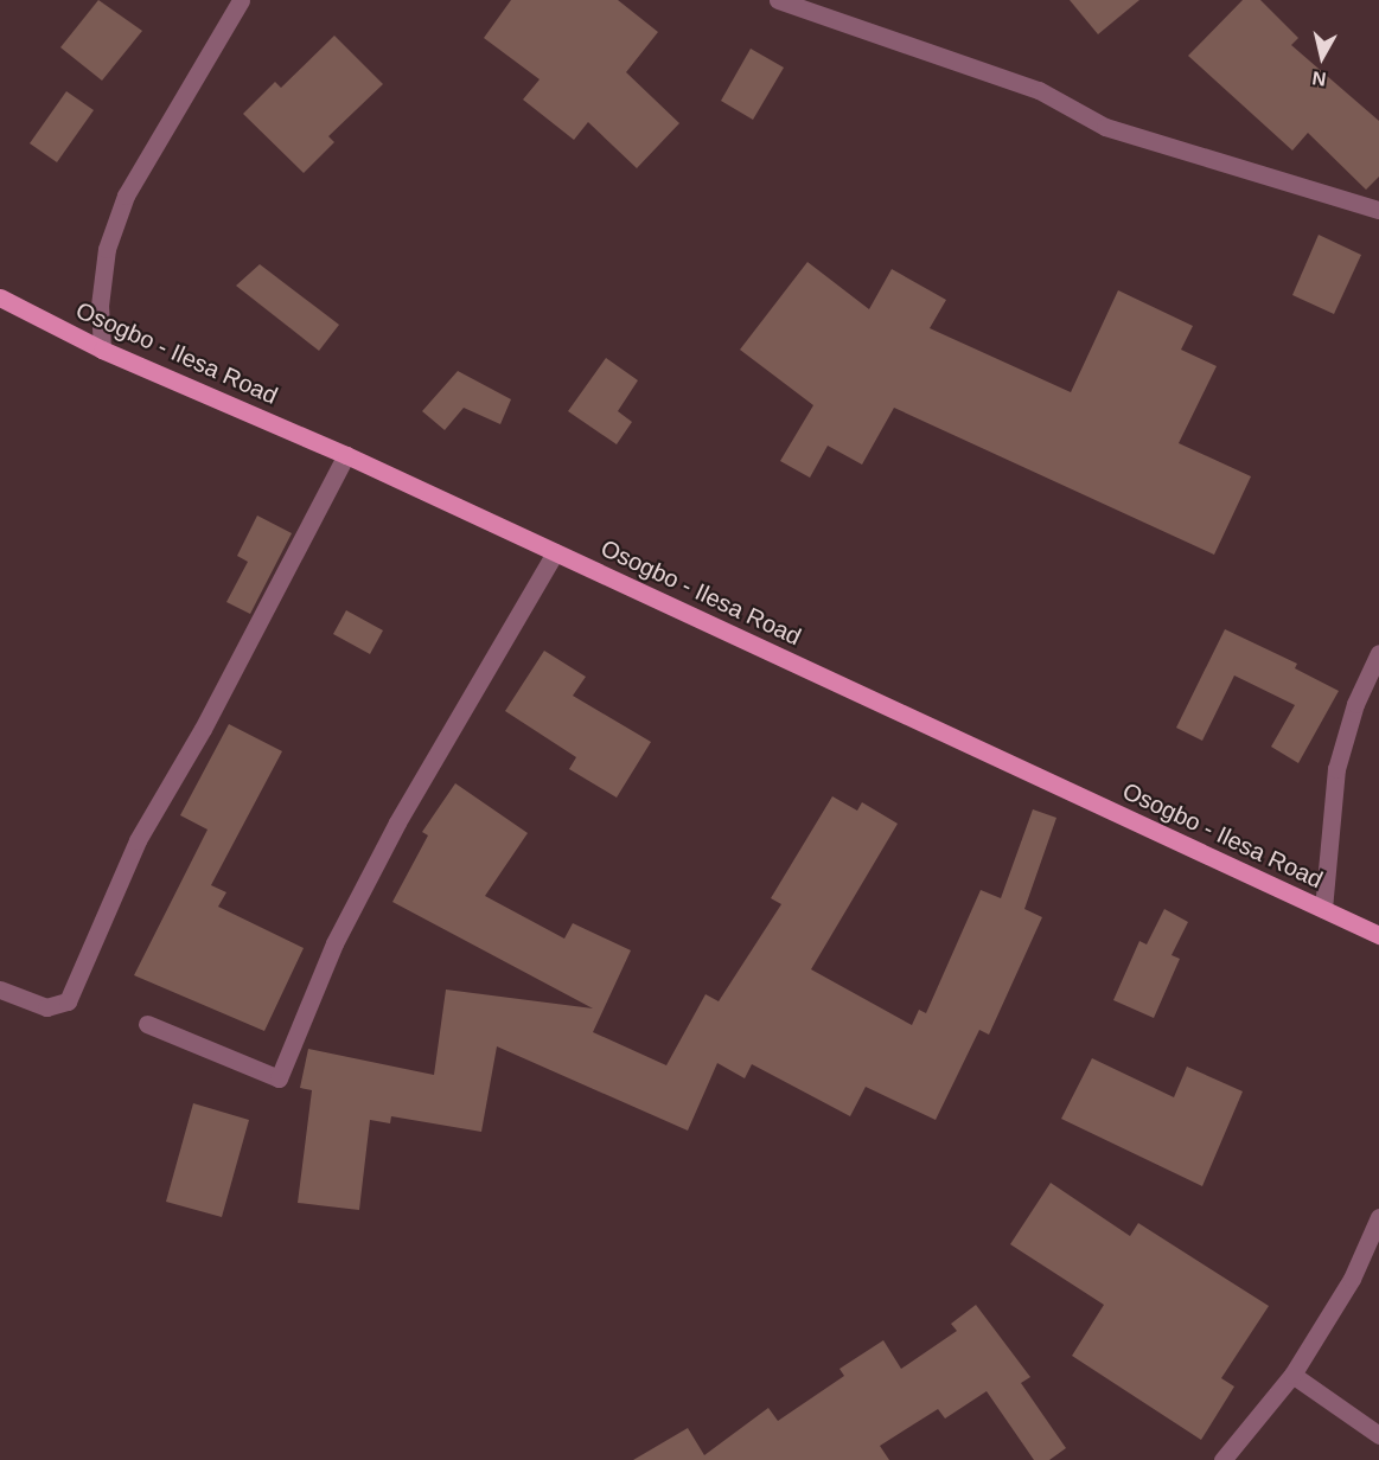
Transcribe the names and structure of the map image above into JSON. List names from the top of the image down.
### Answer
{
  "streets": {
    "main road": ["Osogbo - Ilesa Road"]
  },
  "north": "bottom"
}
